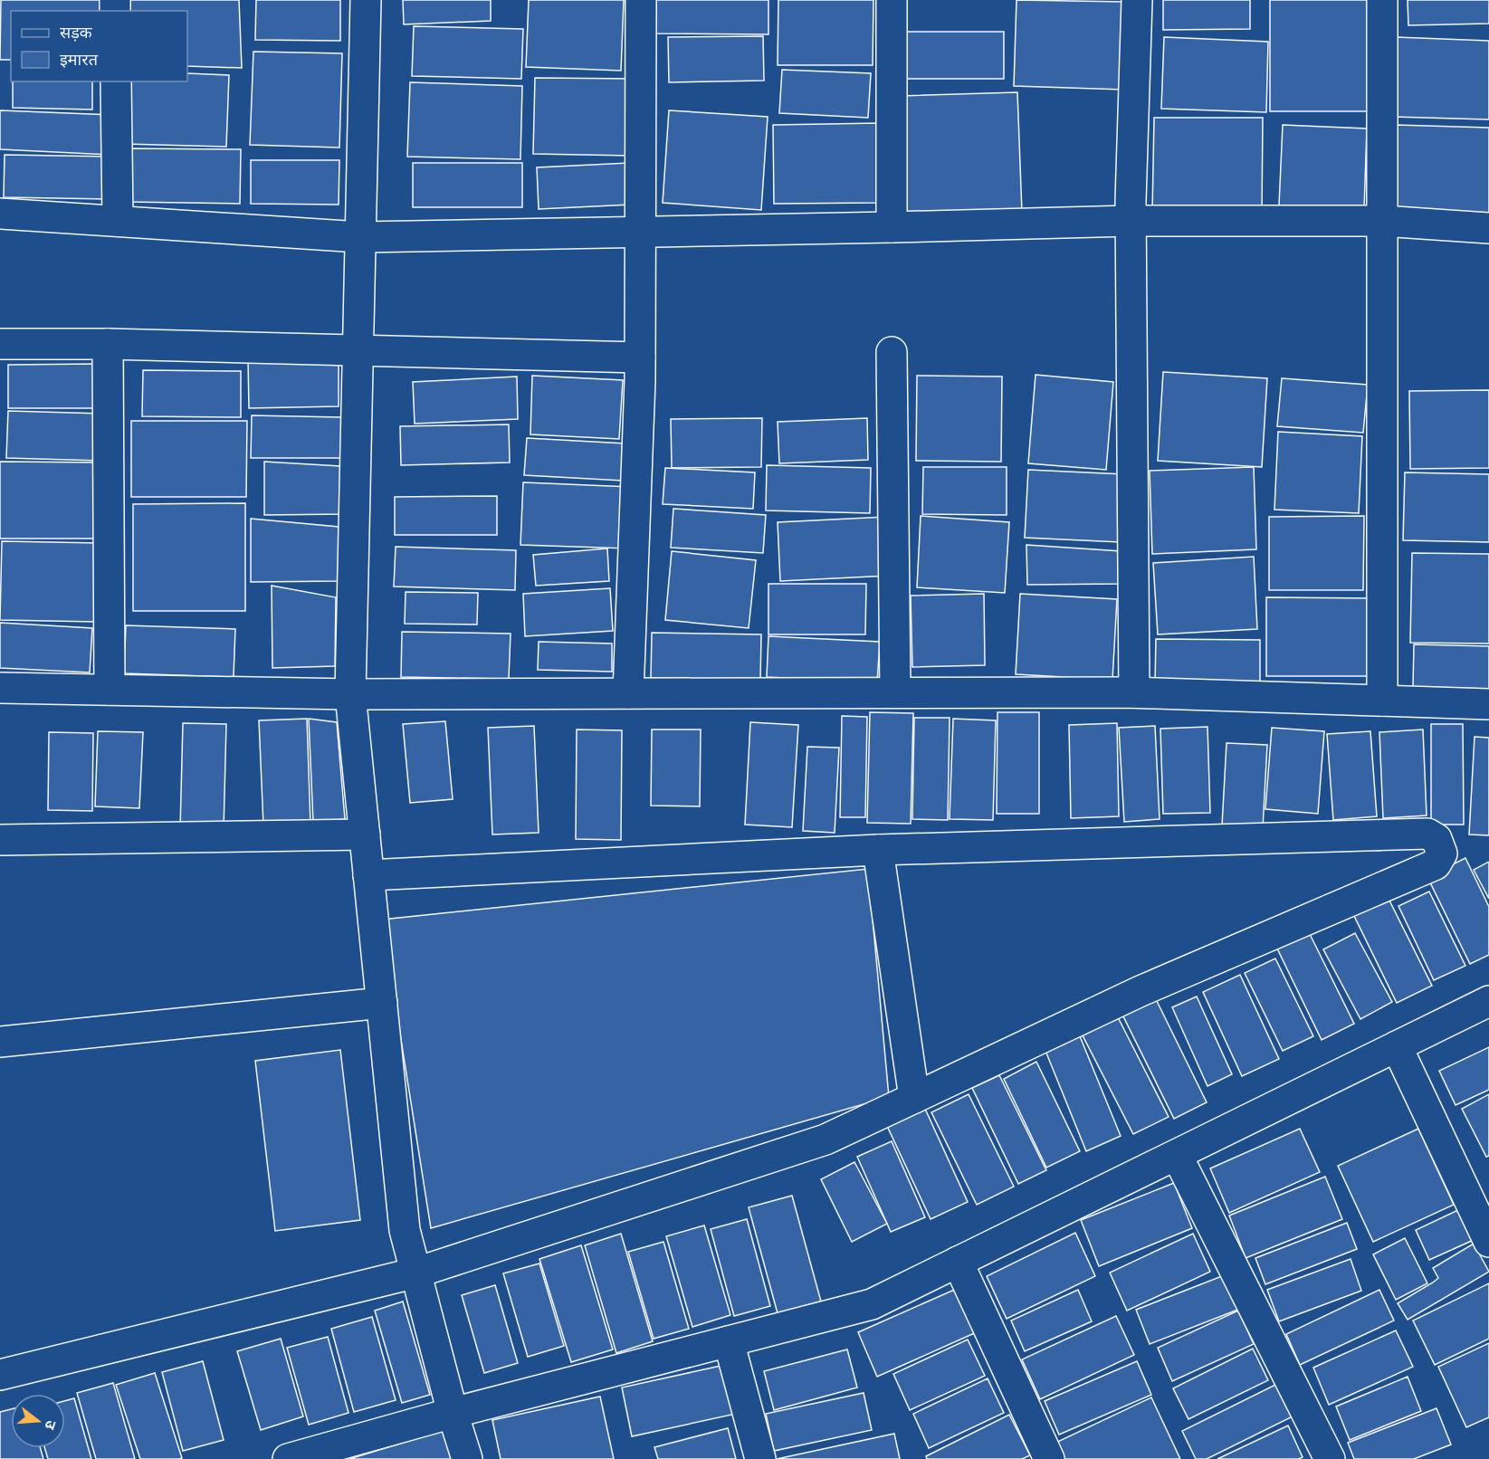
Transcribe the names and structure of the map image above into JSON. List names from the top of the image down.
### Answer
{
  "legend": ["सड़क", "इमारत"],
  "north": "right"
}
